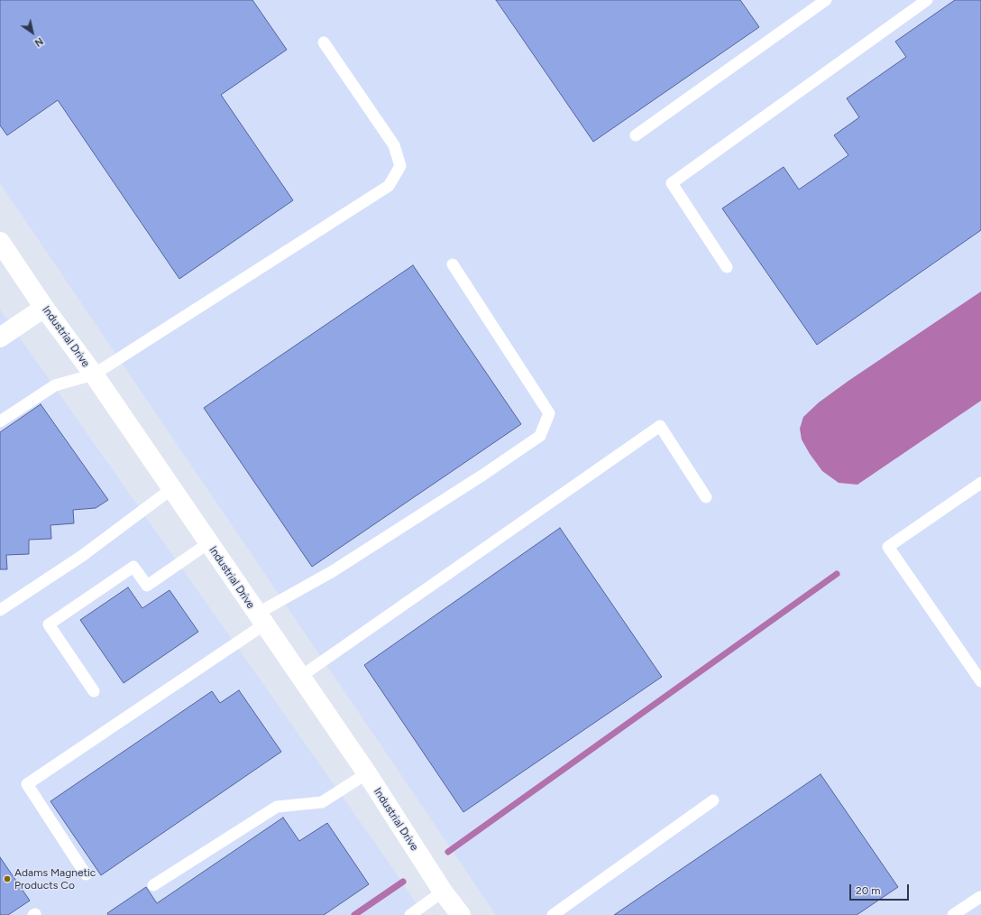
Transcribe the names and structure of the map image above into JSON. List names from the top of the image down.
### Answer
{
  "streets": {
    "street": ["Industrial Drive"]
  },
  "places": ["Adams Magnetic Products Co"],
  "scale_bar": "20 m",
  "north": "bottom right"
}
